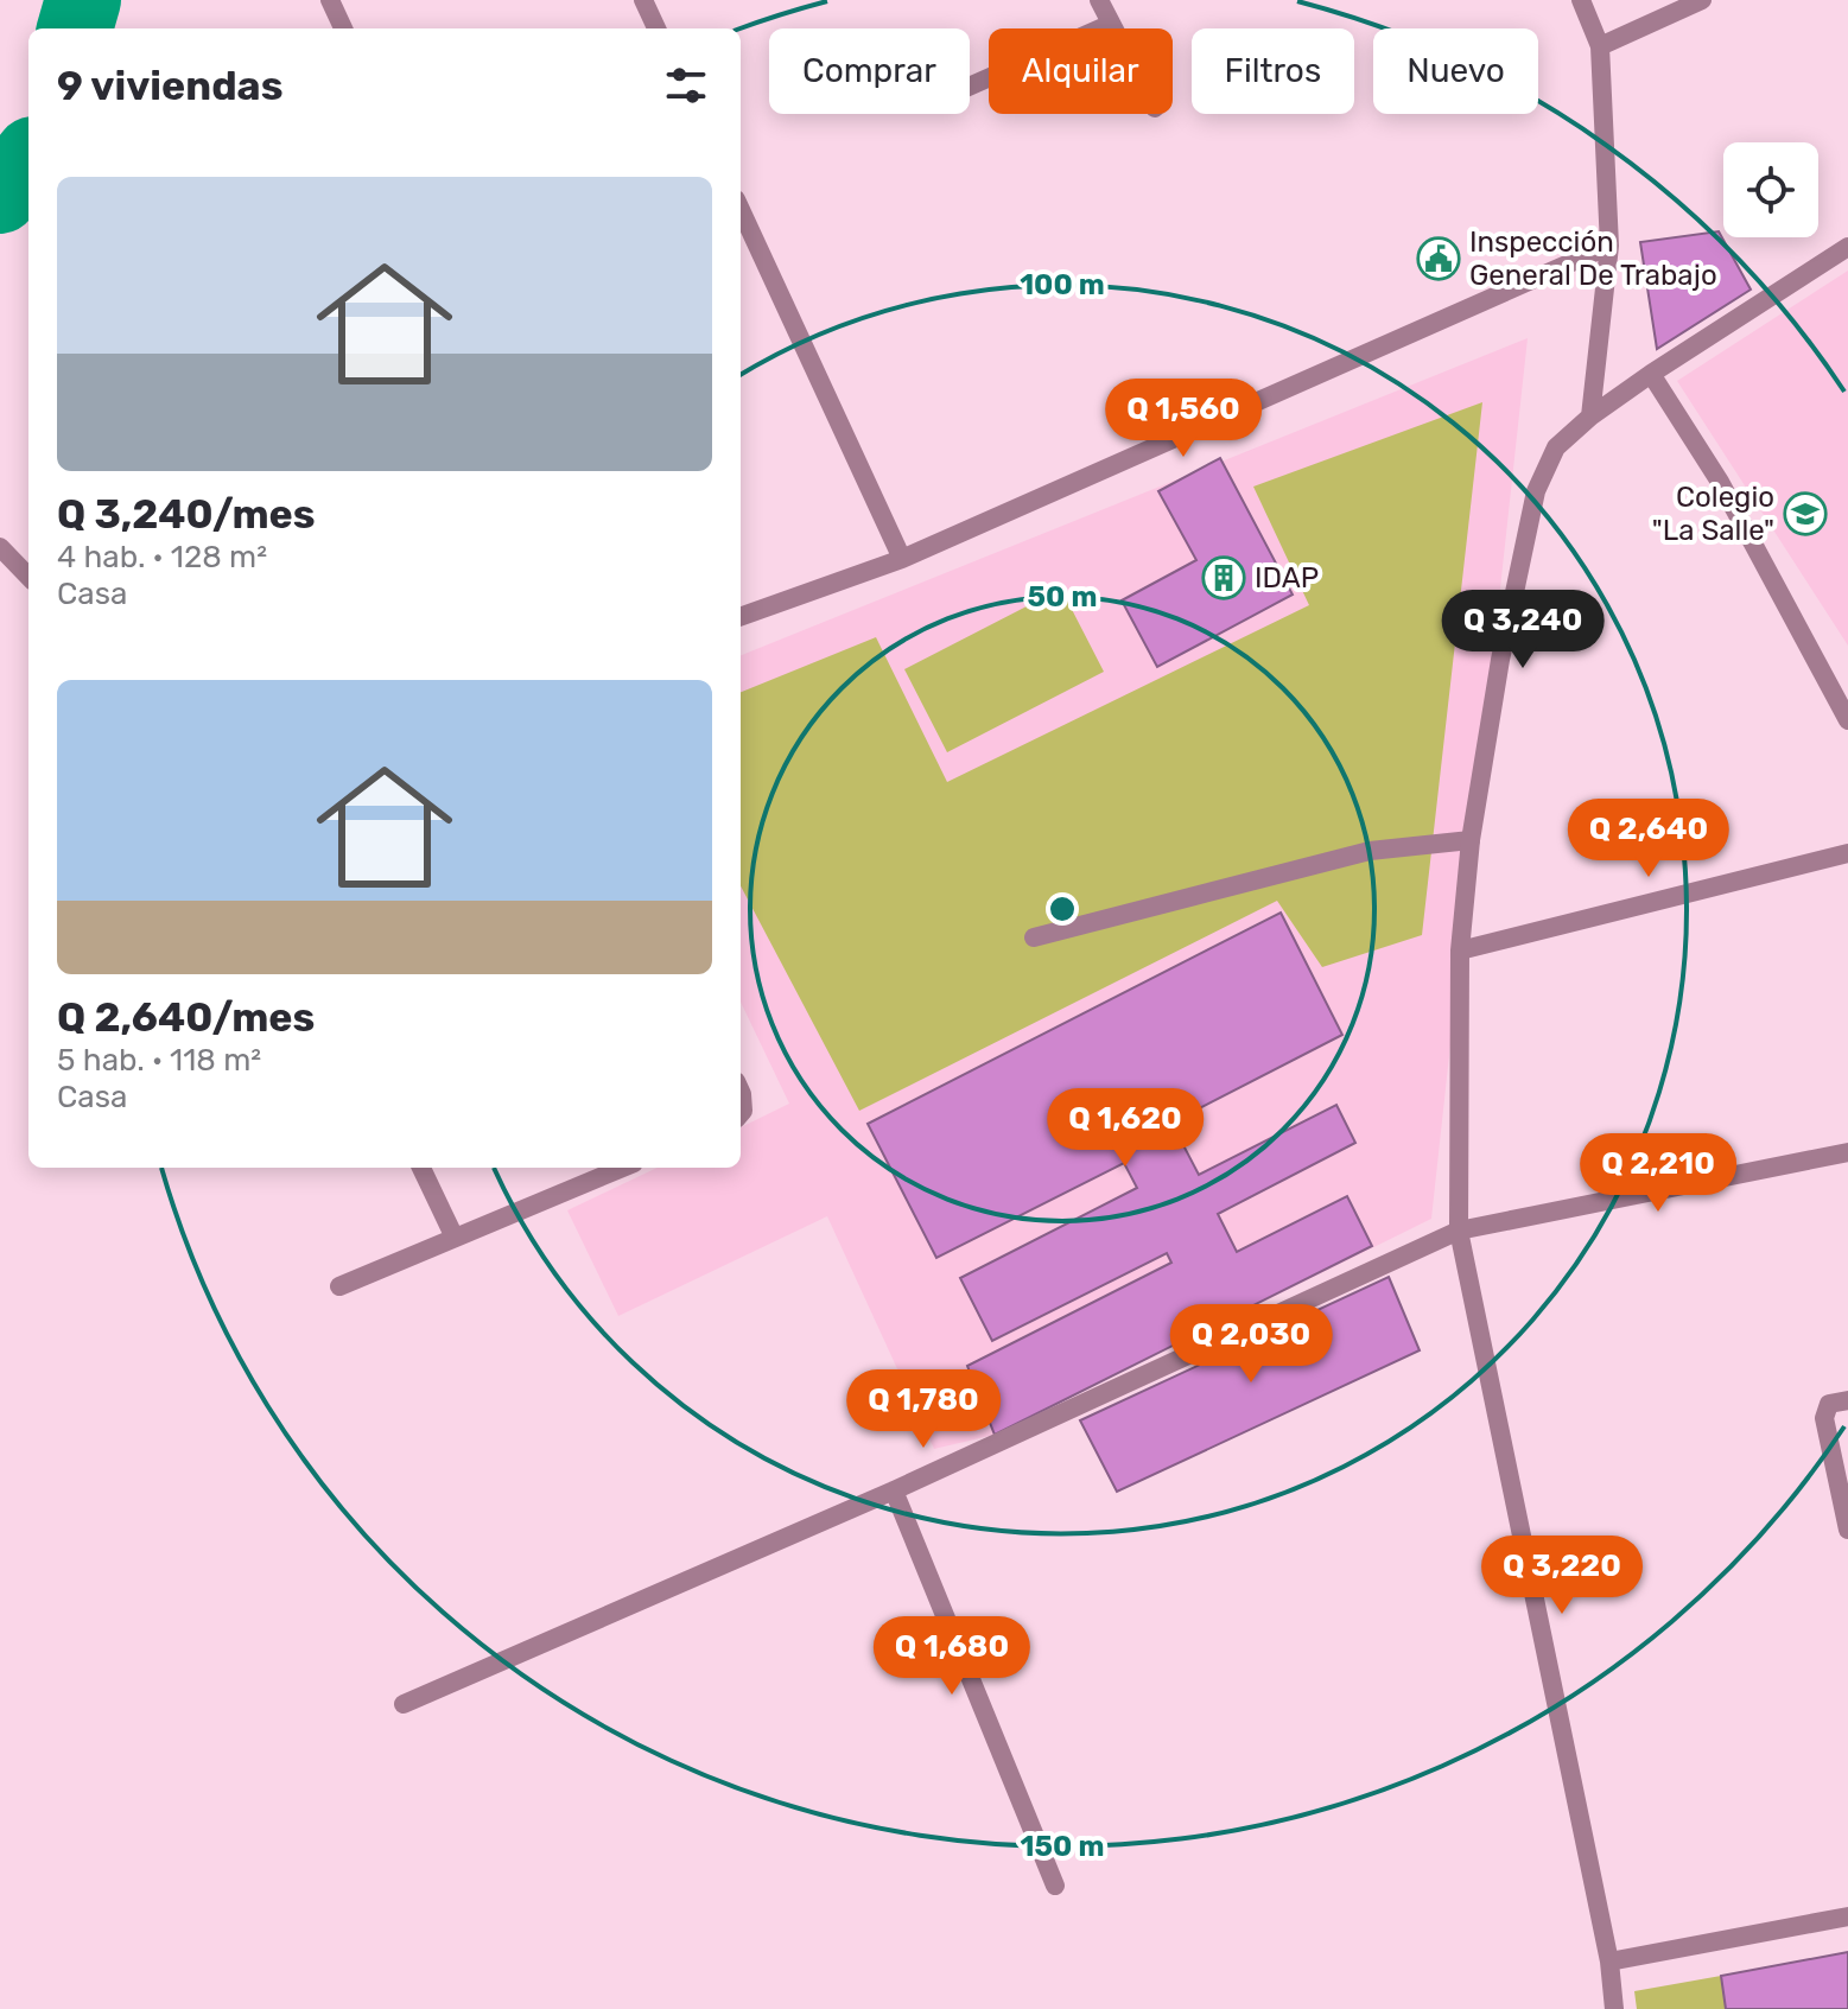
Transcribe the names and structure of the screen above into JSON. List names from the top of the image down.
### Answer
{
  "places": {
    "public building": ["Inspección General De Trabajo"],
    "school or university": ["Colegio \"La Salle\""],
    "building": ["IDAP"]
  },
  "page": {
    "chip": [
      "Comprar",
      "Alquilar",
      "Filtros",
      "Nuevo"
    ],
    "heading": "9 viviendas",
    "list": [
      {
        "name": "Q 3,240/mes",
        "note": "4 hab. · 128 m² · Casa"
      },
      {
        "name": "Q 2,640/mes",
        "note": "5 hab. · 118 m² · Casa"
      }
    ],
    "price": [
      "Q 1,560",
      "Q 3,240",
      "Q 2,640",
      "Q 1,620",
      "Q 2,210",
      "Q 2,030",
      "Q 1,780",
      "Q 3,220",
      "Q 1,680"
    ]
  },
  "rings": ["100 m", "50 m", "150 m"]
}
